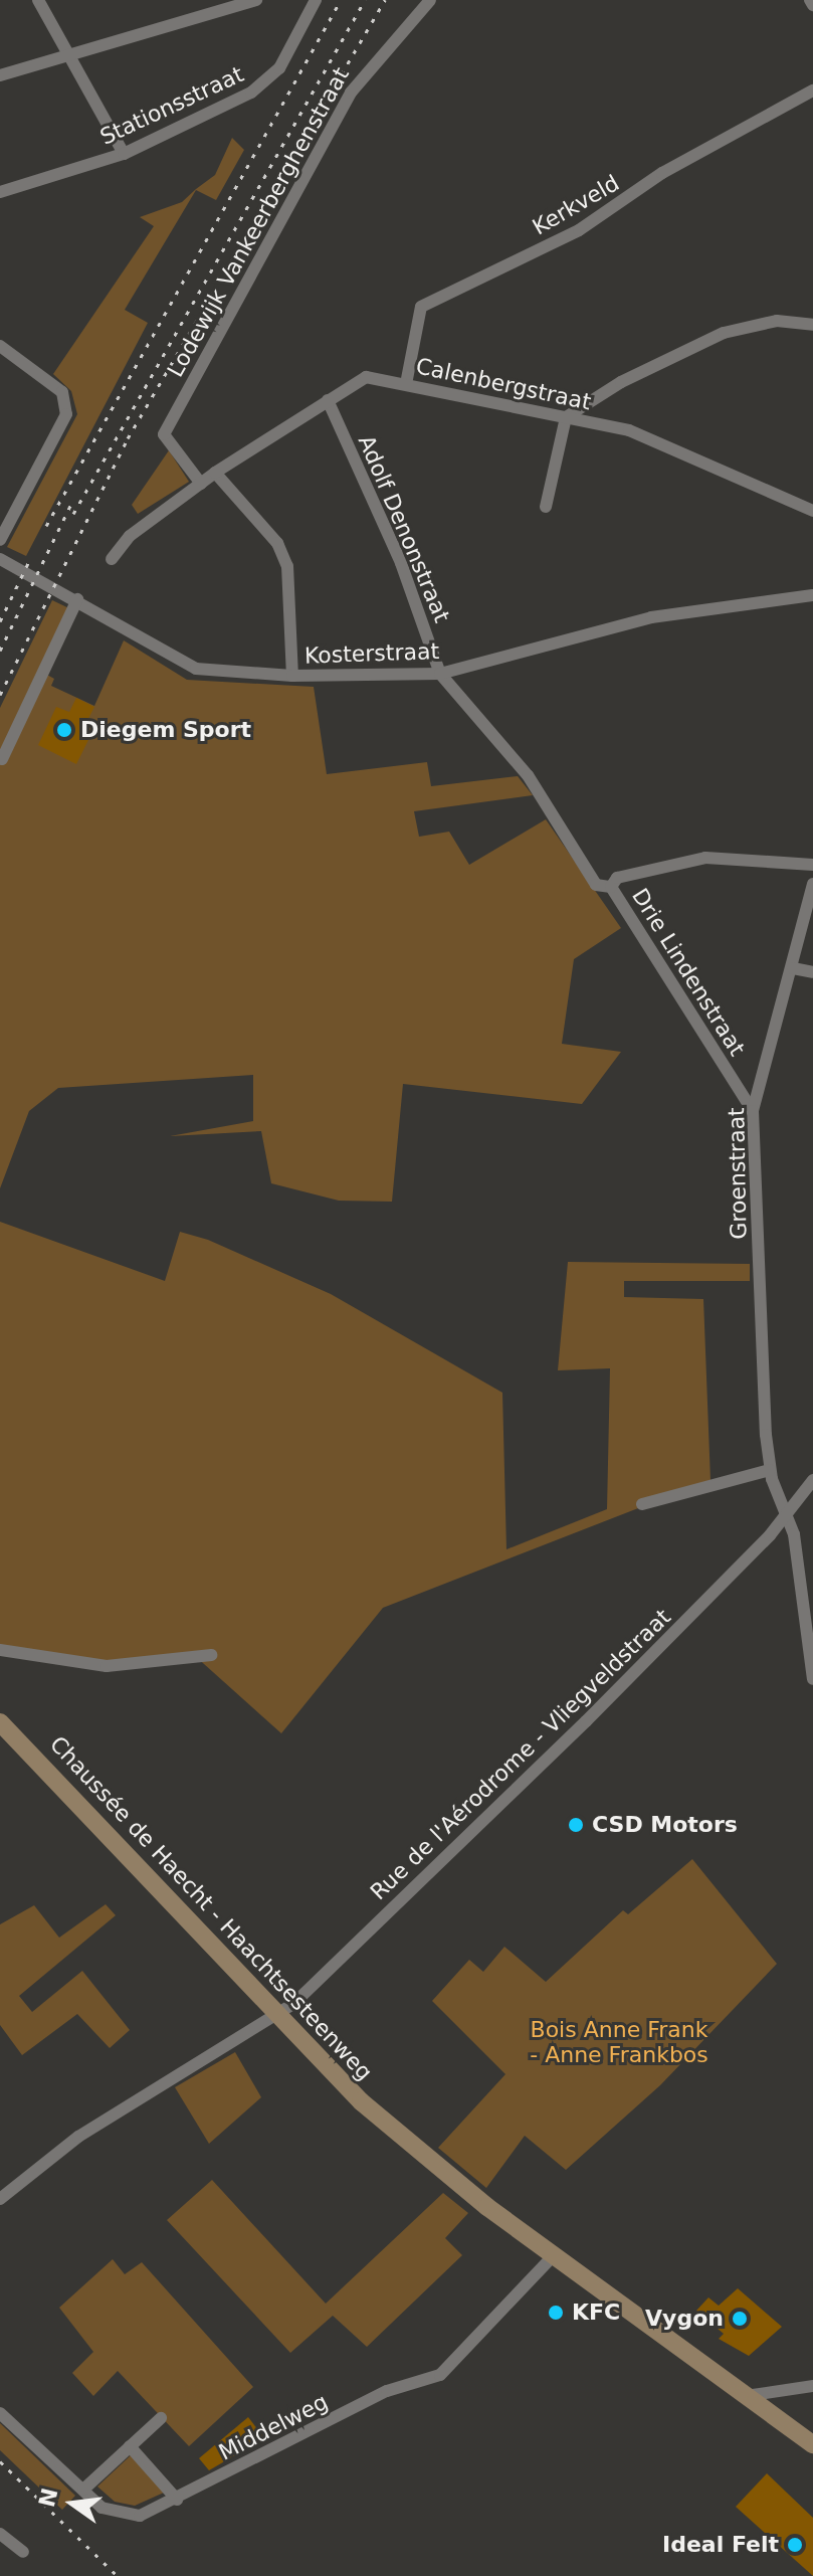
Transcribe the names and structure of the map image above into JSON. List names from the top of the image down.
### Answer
{
  "streets": {
    "main road": ["Chaussée de Haecht - Haachtsesteenweg"],
    "street": [
      "Stationsstraat",
      "Kerkveld",
      "Lodewijk Vankeerberghenstraat",
      "Calenbergstraat",
      "Adolf Denonstraat",
      "Kosterstraat",
      "Drie Lindenstraat",
      "Groenstraat",
      "Rue de l'Aérodrome - Vliegveldstraat",
      "Middelweg"
    ]
  },
  "crossings": [
    ["Kerkveld", "Calenbergstraat"],
    ["Lodewijk Vankeerberghenstraat", "Calenbergstraat"],
    ["Calenbergstraat", "Adolf Denonstraat"],
    ["Adolf Denonstraat", "Kosterstraat"],
    ["Adolf Denonstraat", "Drie Lindenstraat"],
    ["Kosterstraat", "Drie Lindenstraat"],
    ["Drie Lindenstraat", "Groenstraat"],
    ["Groenstraat", "Rue de l'Aérodrome - Vliegveldstraat"],
    ["Rue de l'Aérodrome - Vliegveldstraat", "Chaussée de Haecht - Haachtsesteenweg"],
    ["Chaussée de Haecht - Haachtsesteenweg", "Middelweg"]
  ],
  "parks": ["Bois Anne Frank - Anne Frankbos"],
  "places": [
    "Diegem Sport",
    "CSD Motors",
    "KFC",
    "Vygon",
    "Ideal Felt"
  ],
  "north": "left"
}
